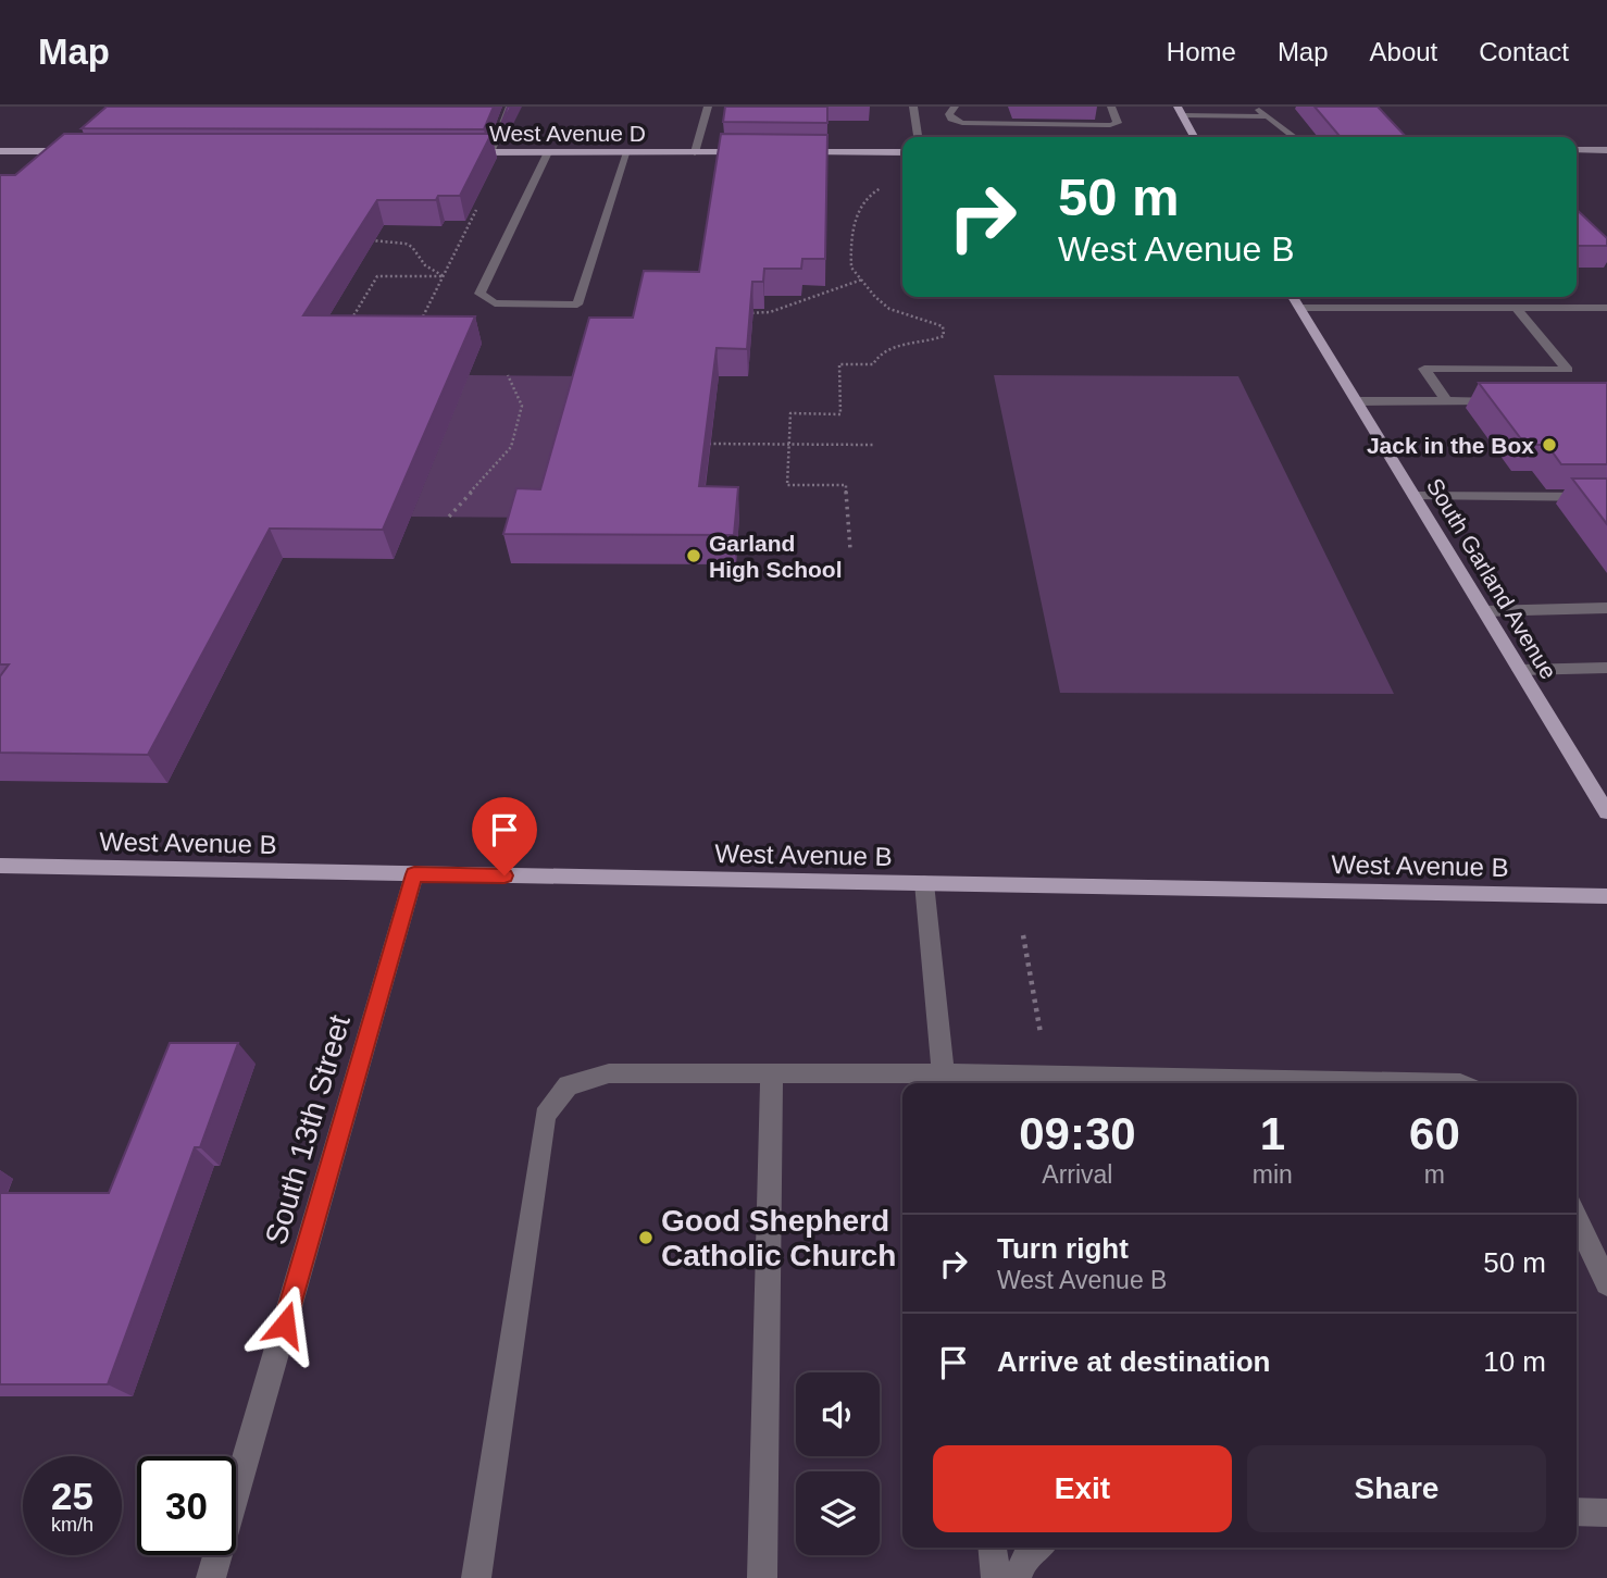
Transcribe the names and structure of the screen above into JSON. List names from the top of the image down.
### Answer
{
  "streets": {
    "main road": ["West Avenue D", "South Garland Avenue", "West Avenue B"],
    "street": ["South 13th Street"]
  },
  "crossings": [
    ["West Avenue B", "South 13th Street"]
  ],
  "places": ["Jack in the Box", "Garland High School", "Good Shepherd Catholic Church"],
  "page": {
    "header": "Map",
    "nav": [
      "Home",
      "Map",
      "About",
      "Contact"
    ],
    "turn": ["50 m", "West Avenue B"],
    "eta": [
      "09:30",
      "Arrival",
      "1",
      "min",
      "60",
      "m"
    ],
    "list": [
      {
        "name": "Turn right",
        "note": "West Avenue B",
        "value": "50 m"
      },
      {
        "name": "Arrive at destination",
        "value": "10 m"
      }
    ],
    "buttons": ["Exit", "Share"],
    "speed": "25 km/h",
    "limit": "30"
  }
}
